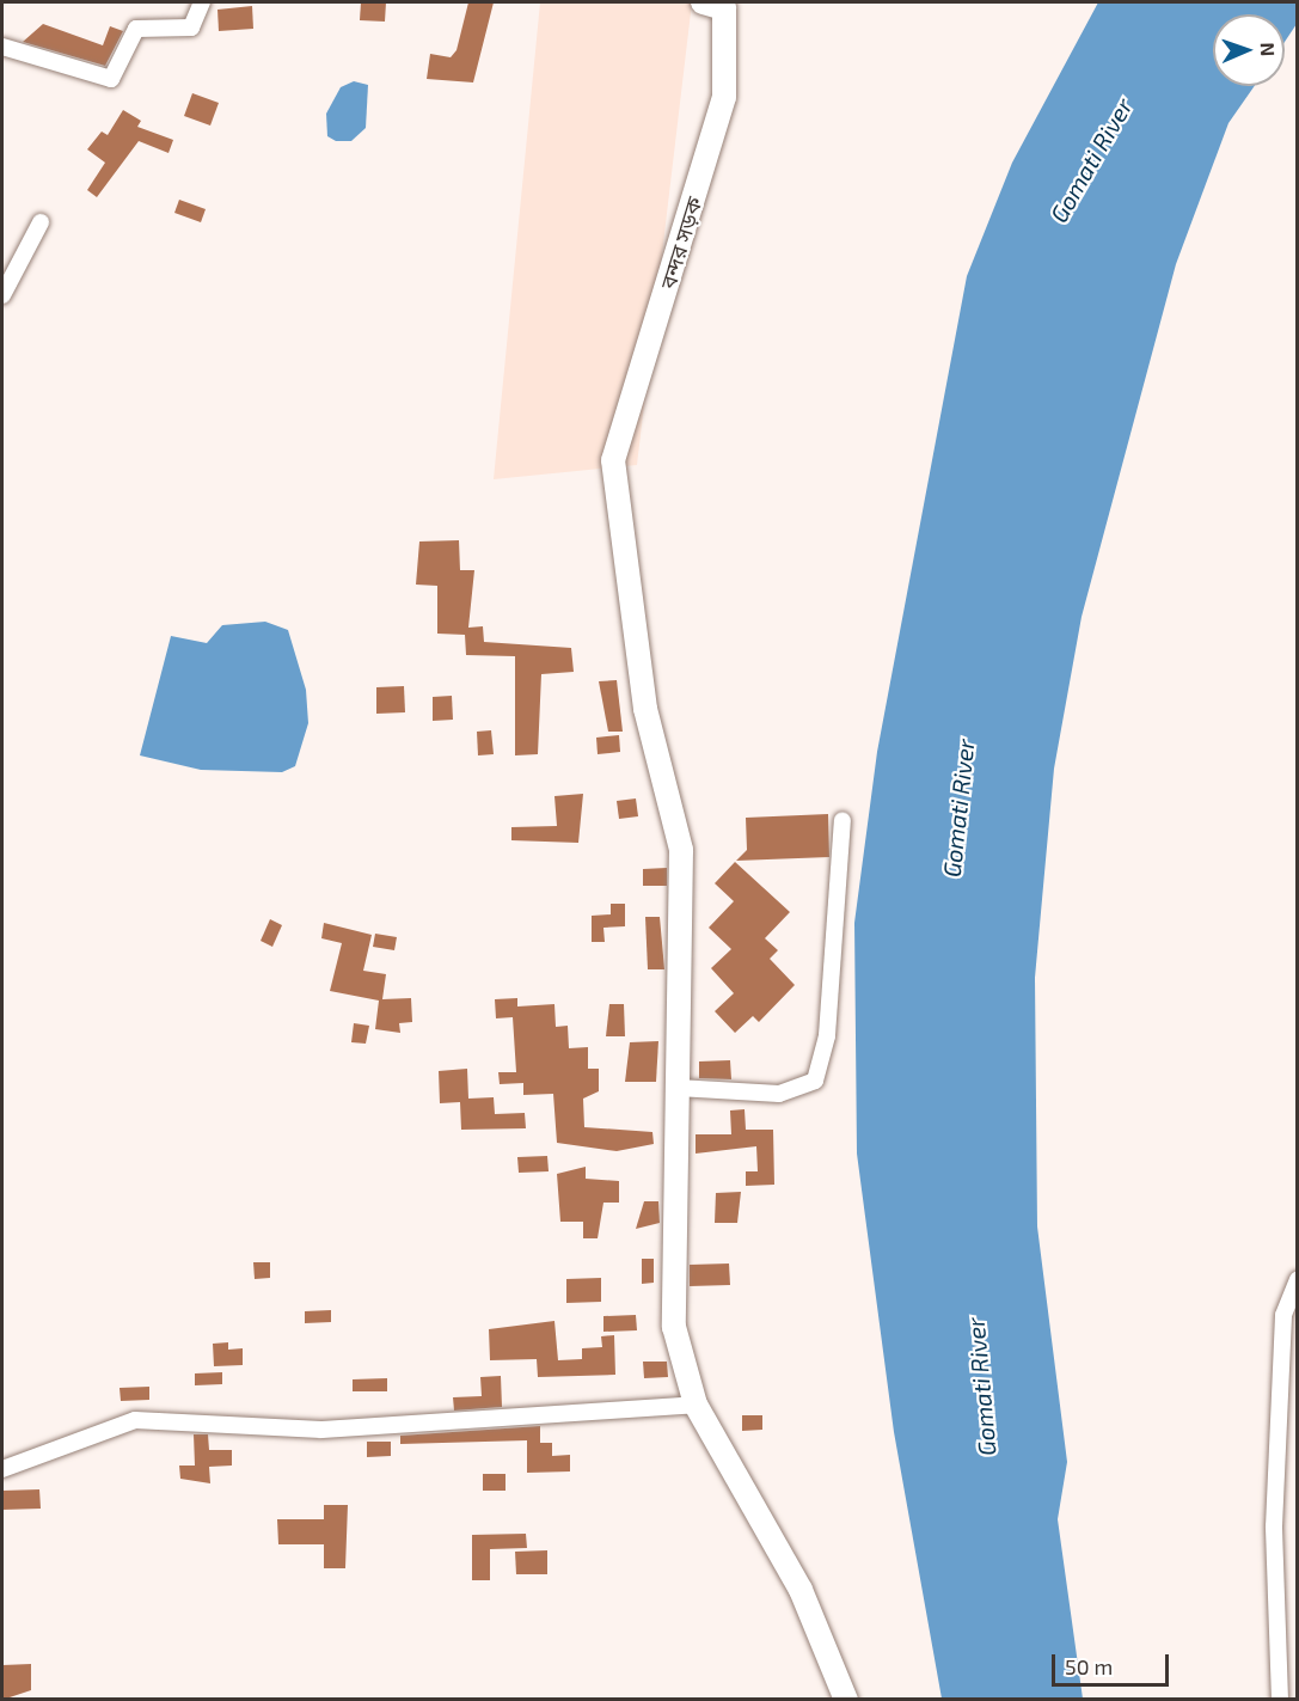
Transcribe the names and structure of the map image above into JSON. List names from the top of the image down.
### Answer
{
  "streets": {
    "highway": ["বন্দর সড়ক"]
  },
  "water": ["Gomati River"],
  "scale_bar": "50 m",
  "north": "right"
}
